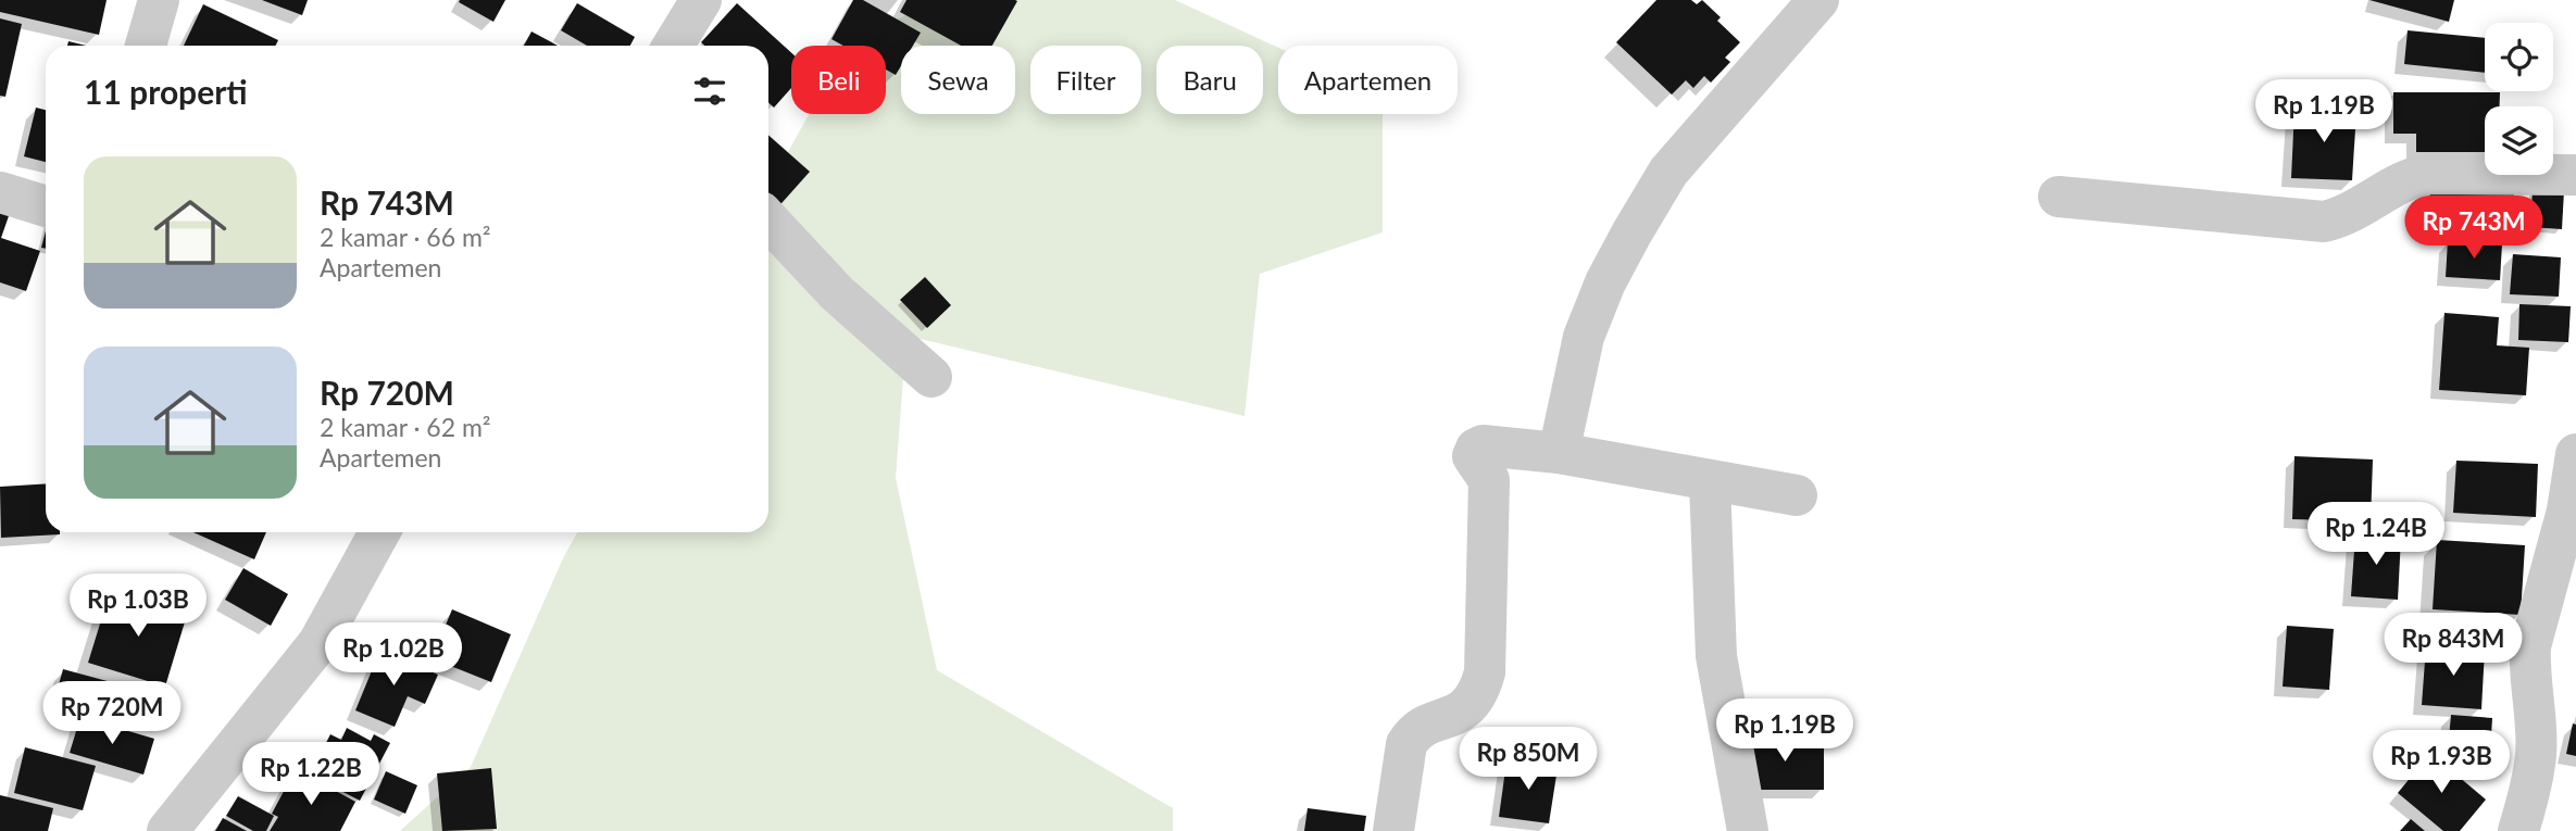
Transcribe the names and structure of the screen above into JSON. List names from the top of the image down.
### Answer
{
  "page": {
    "chip": [
      "Beli",
      "Sewa",
      "Filter",
      "Baru",
      "Apartemen"
    ],
    "heading": "11 properti",
    "price": [
      "Rp 1.19B",
      "Rp 743M",
      "Rp 1.24B",
      "Rp 1.03B",
      "Rp 843M",
      "Rp 1.02B",
      "Rp 720M",
      "Rp 1.19B",
      "Rp 850M",
      "Rp 1.93B",
      "Rp 1.22B"
    ],
    "list": [
      {
        "name": "Rp 743M",
        "note": "2 kamar · 66 m² · Apartemen"
      },
      {
        "name": "Rp 720M",
        "note": "2 kamar · 62 m² · Apartemen"
      }
    ]
  }
}
